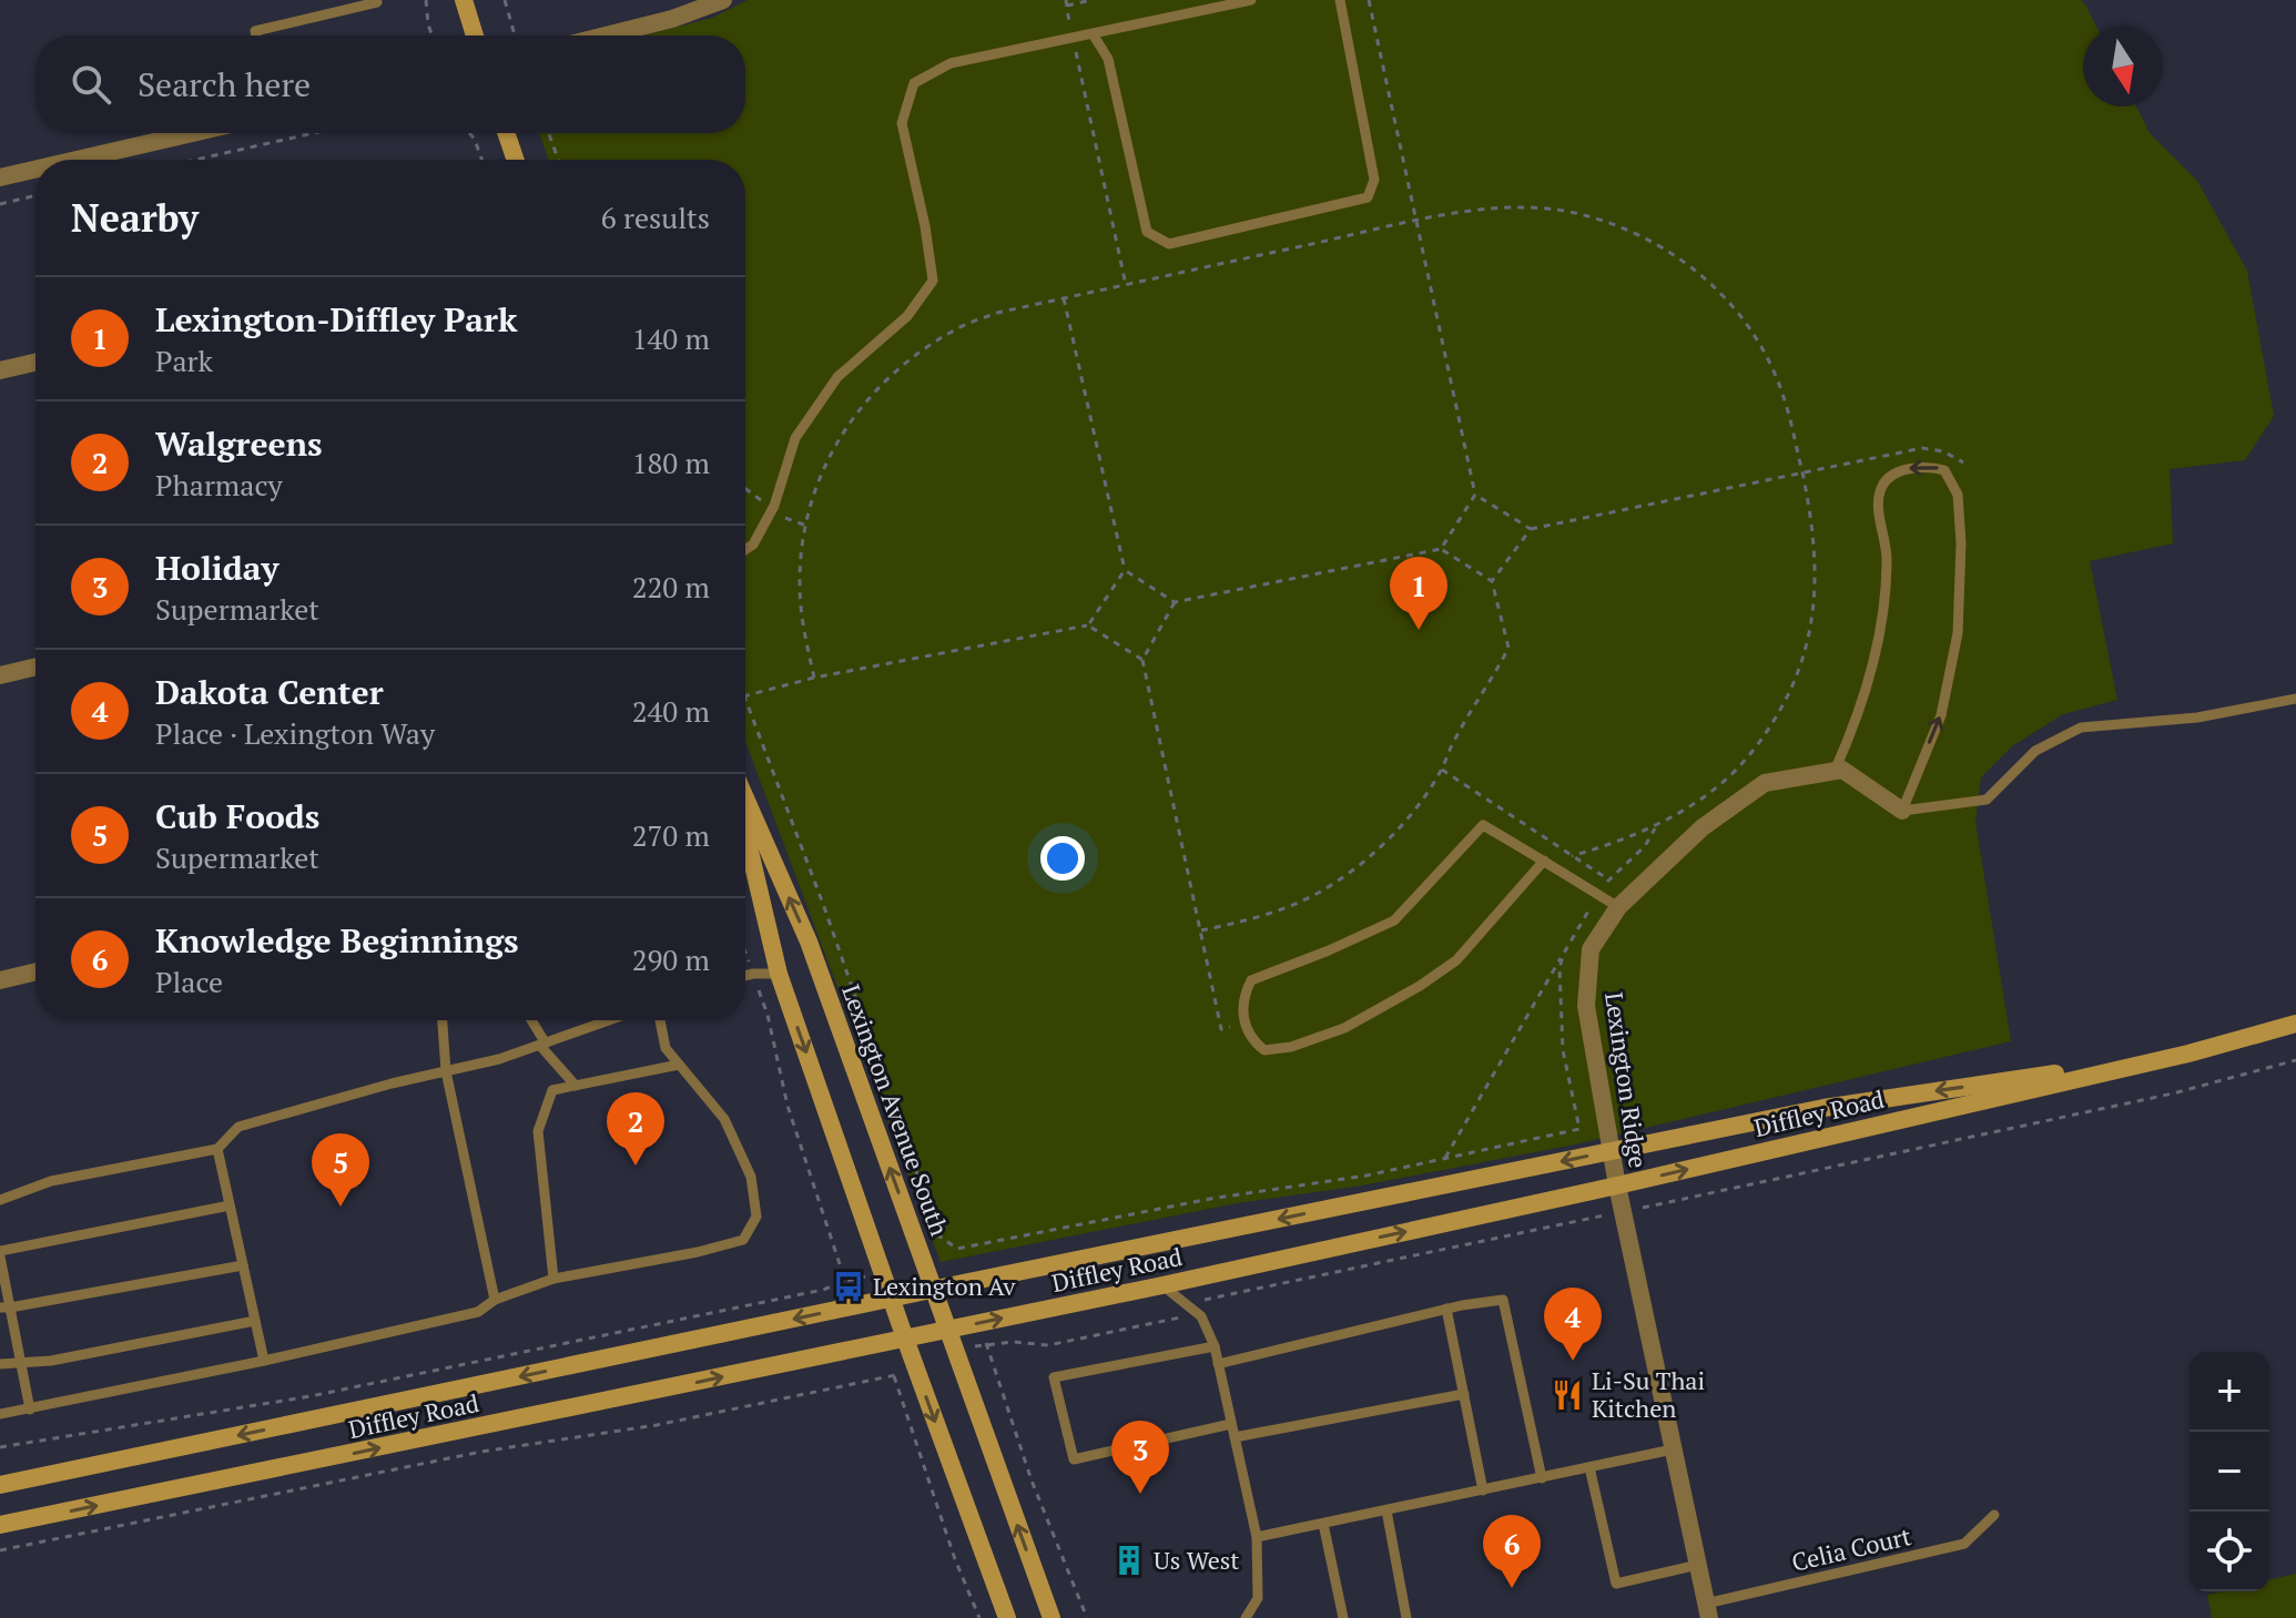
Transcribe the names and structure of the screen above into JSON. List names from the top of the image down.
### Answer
{
  "streets": {
    "main road": ["Lexington Avenue South", "Diffley Road"],
    "street": ["Lexington Ridge"],
    "lane": ["Celia Court"]
  },
  "crossings": [
    ["Lexington Ridge", "Diffley Road"],
    ["Lexington Ridge", "Celia Court"],
    ["Lexington Avenue South", "Diffley Road"]
  ],
  "places": {
    "bus stop": ["Lexington Av"],
    "restaurant": ["Li-Su Thai Kitchen"],
    "building": ["Us West"]
  },
  "north": "bottom",
  "page": {
    "search": "Search here",
    "heading": ["Nearby", "6 results"],
    "list": [
      {
        "mark": "1",
        "name": "Lexington-Diffley Park",
        "note": "Park",
        "value": "140 m"
      },
      {
        "mark": "2",
        "name": "Walgreens",
        "note": "Pharmacy",
        "value": "180 m"
      },
      {
        "mark": "3",
        "name": "Holiday",
        "note": "Supermarket",
        "value": "220 m"
      },
      {
        "mark": "4",
        "name": "Dakota Center",
        "note": "Place · Lexington Way",
        "value": "240 m"
      },
      {
        "mark": "5",
        "name": "Cub Foods",
        "note": "Supermarket",
        "value": "270 m"
      },
      {
        "mark": "6",
        "name": "Knowledge Beginnings",
        "note": "Place",
        "value": "290 m"
      }
    ],
    "pins": [
      "1",
      "2",
      "5",
      "4",
      "3",
      "6"
    ],
    "map_buttons": ["+", "−"]
  }
}
